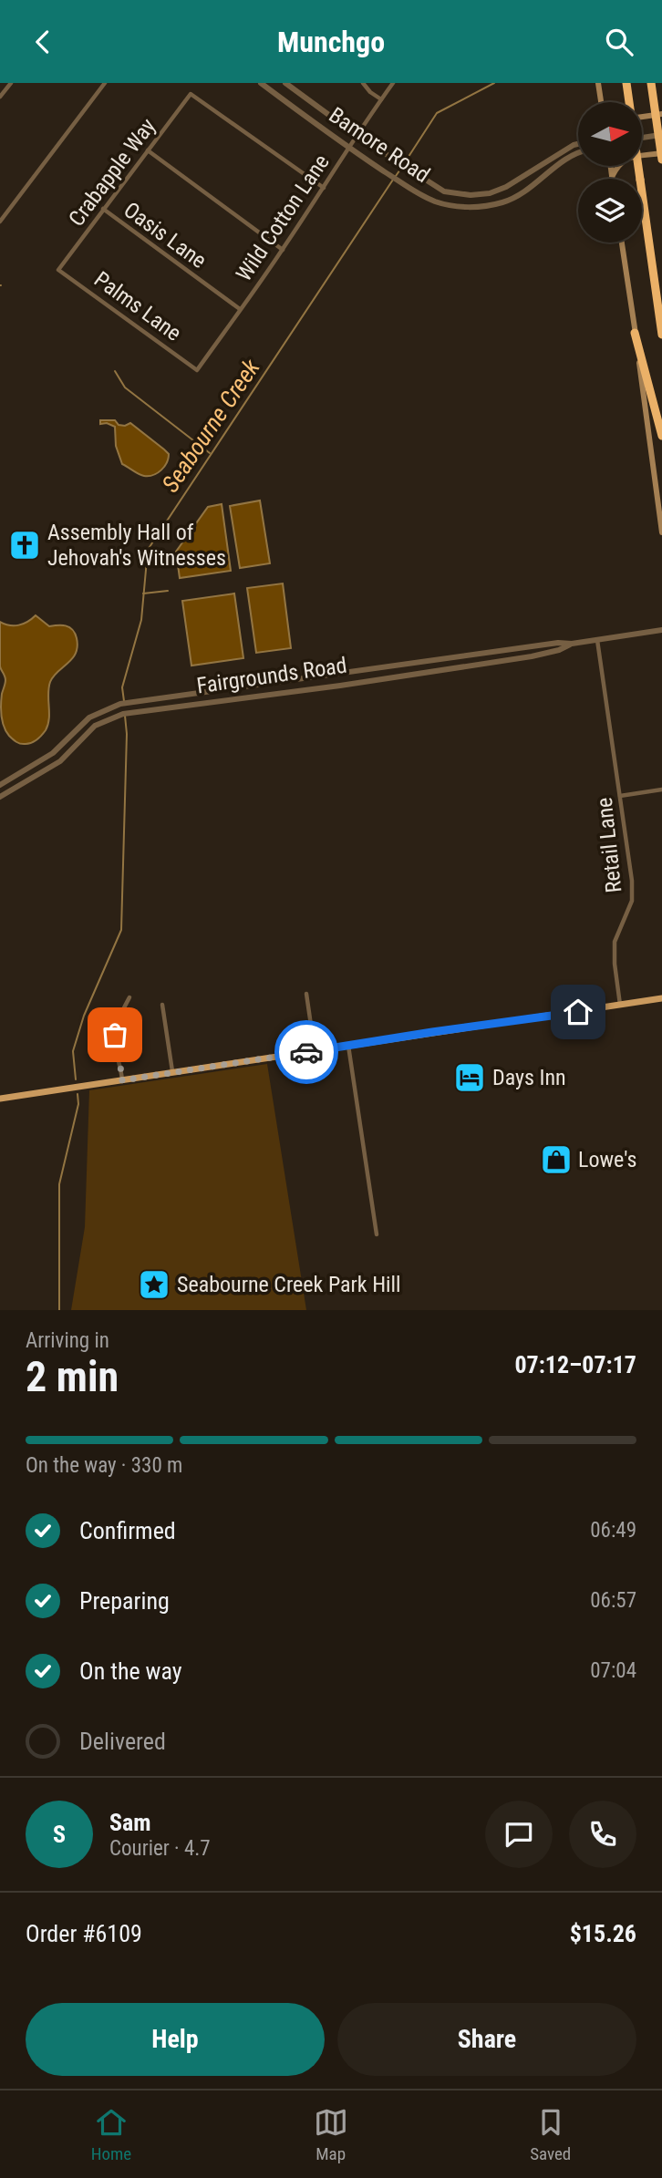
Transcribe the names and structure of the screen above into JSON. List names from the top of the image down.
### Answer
{
  "streets": {
    "street": [
      "Bamore Road",
      "Crabapple Way",
      "Wild Cotton Lane",
      "Oasis Lane",
      "Palms Lane",
      "Fairgrounds Road",
      "Retail Lane"
    ]
  },
  "crossings": [
    ["Bamore Road", "Wild Cotton Lane"],
    ["Crabapple Way", "Wild Cotton Lane"],
    ["Crabapple Way", "Oasis Lane"],
    ["Crabapple Way", "Palms Lane"],
    ["Wild Cotton Lane", "Oasis Lane"],
    ["Wild Cotton Lane", "Palms Lane"],
    ["Fairgrounds Road", "Retail Lane"]
  ],
  "water": ["Seabourne Creek"],
  "places": {
    "church": ["Assembly Hall of Jehovah's Witnesses"],
    "hotel": ["Days Inn"],
    "shop": ["Lowe's"],
    "place": ["Seabourne Creek Park Hill"]
  },
  "north": "right",
  "page": {
    "header": "Munchgo",
    "heading": ["2 min", "Arriving in", "07:12–07:17"],
    "panel": [
      "Sam",
      "Courier · 4.7",
      "Order #6109",
      "$15.26"
    ],
    "bar": "On the way · 330 m",
    "list": [
      ["Confirmed", "06:49"],
      ["Preparing", "06:57"],
      ["On the way", "07:04"],
      "Delivered"
    ],
    "round": "S",
    "buttons": ["Help", "Share"],
    "tabs": ["Home", "Map", "Saved"]
  }
}
